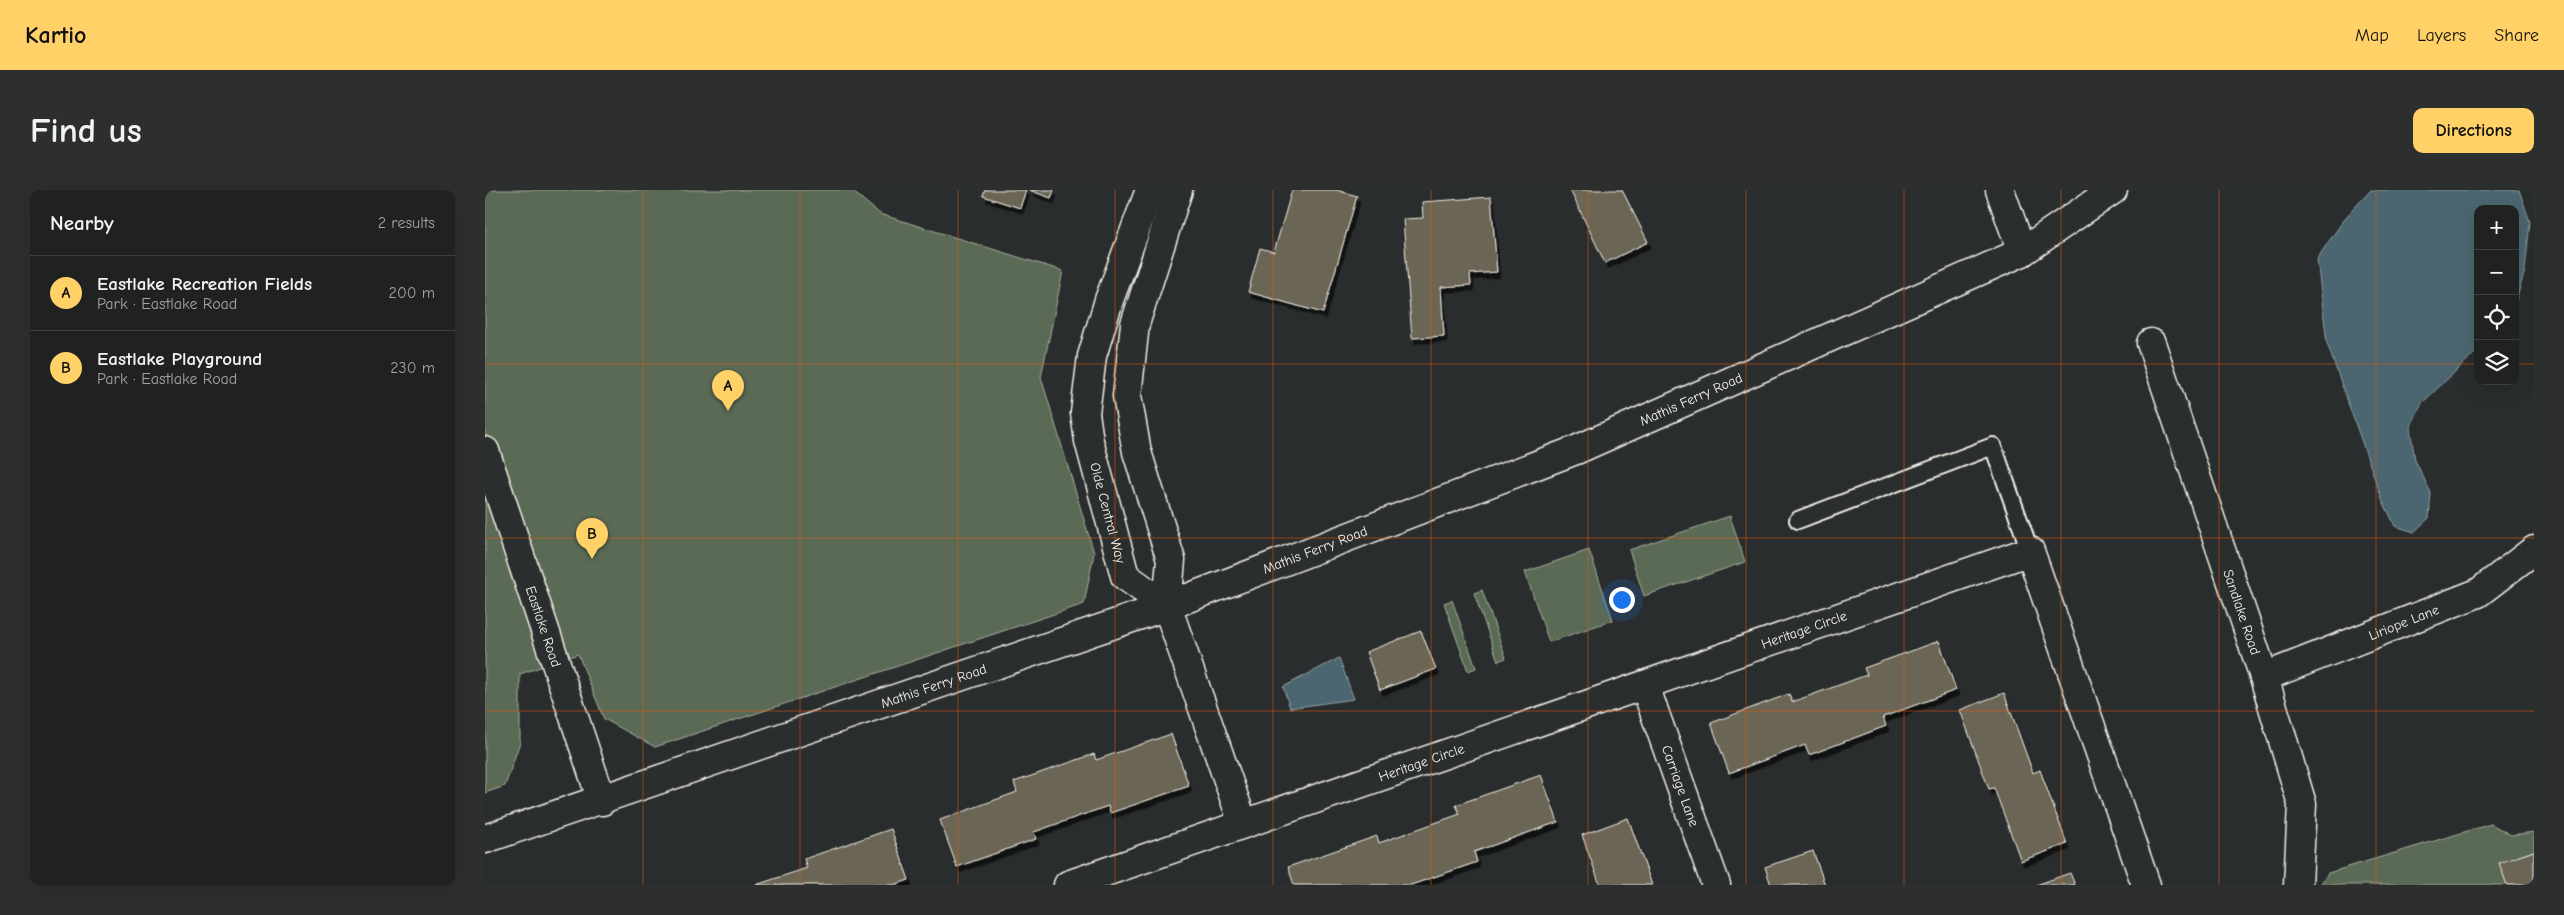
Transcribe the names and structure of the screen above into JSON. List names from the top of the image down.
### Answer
{
  "streets": {
    "street": [
      "Mathis Ferry Road",
      "Olde Central Way",
      "Sandlake Road",
      "Liriope Lane",
      "Eastlake Road",
      "Heritage Circle",
      "Carriage Lane"
    ]
  },
  "crossings": [
    ["Mathis Ferry Road", "Olde Central Way"],
    ["Mathis Ferry Road", "Eastlake Road"],
    ["Sandlake Road", "Liriope Lane"],
    ["Heritage Circle", "Carriage Lane"]
  ],
  "page": {
    "header": "Kartio",
    "nav": ["Map", "Layers", "Share"],
    "buttons": "Directions",
    "title": "Find us",
    "heading": ["Nearby", "2 results"],
    "map_buttons": ["+", "−"],
    "list": [
      {
        "mark": "A",
        "name": "Eastlake Recreation Fields",
        "note": "Park · Eastlake Road",
        "value": "200 m"
      },
      {
        "mark": "B",
        "name": "Eastlake Playground",
        "note": "Park · Eastlake Road",
        "value": "230 m"
      }
    ],
    "pins": ["A", "B"]
  }
}
